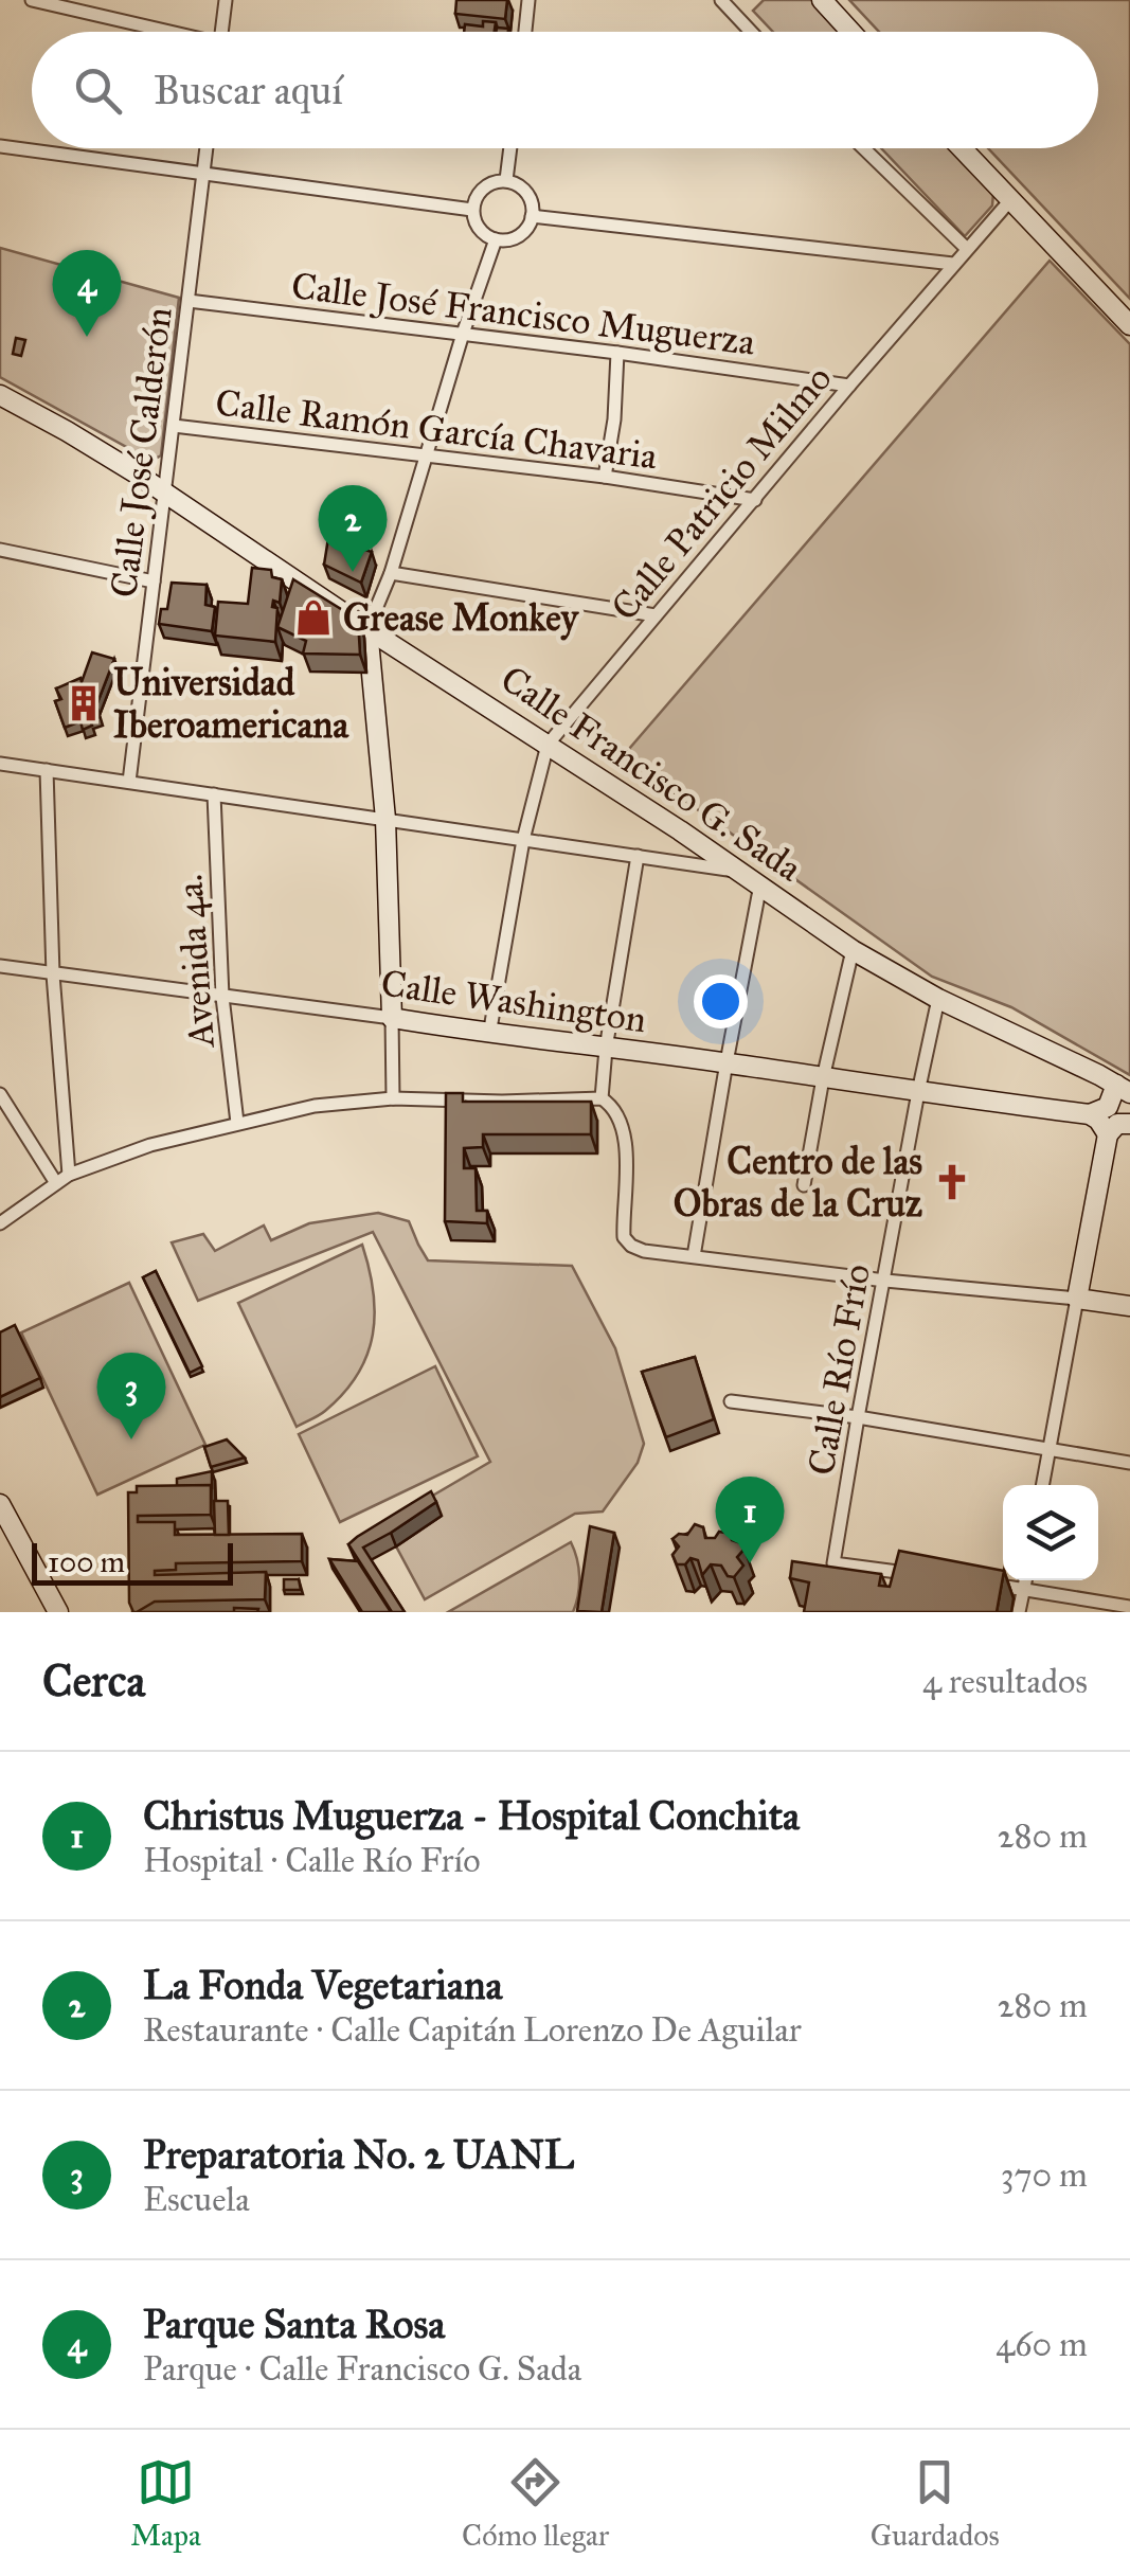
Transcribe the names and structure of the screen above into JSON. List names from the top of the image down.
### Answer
{
  "streets": {
    "street": [
      "Calle José Francisco Muguerza",
      "Calle Ramón García Chavaria",
      "Calle José Calderón",
      "Calle Patricio Milmo",
      "Calle Francisco G. Sada",
      "Avenida 4a.",
      "Calle Washington",
      "Calle Río Frío"
    ]
  },
  "crossings": [
    ["Calle José Francisco Muguerza", "Calle José Calderón"],
    ["Calle José Francisco Muguerza", "Calle Patricio Milmo"],
    ["Calle Ramón García Chavaria", "Calle José Calderón"],
    ["Calle Ramón García Chavaria", "Calle Patricio Milmo"],
    ["Calle José Calderón", "Calle Francisco G. Sada"],
    ["Calle Patricio Milmo", "Calle Francisco G. Sada"],
    ["Calle Patricio Milmo", "Calle Washington"],
    ["Calle Francisco G. Sada", "Calle Río Frío"],
    ["Avenida 4a.", "Calle Washington"],
    ["Calle Washington", "Calle Río Frío"]
  ],
  "places": {
    "shop": ["Grease Monkey"],
    "building": ["Universidad Iberoamericana"],
    "church": ["Centro de las Obras de la Cruz"]
  },
  "scale_bar": "100 m",
  "page": {
    "search": "Buscar aquí",
    "pins": [
      "4",
      "2",
      "3",
      "1"
    ],
    "scale": "100 m",
    "heading": ["Cerca", "4 resultados"],
    "list": [
      {
        "mark": "1",
        "name": "Christus Muguerza - Hospital Conchita",
        "note": "Hospital · Calle Río Frío",
        "value": "280 m"
      },
      {
        "mark": "2",
        "name": "La Fonda Vegetariana",
        "note": "Restaurante · Calle Capitán Lorenzo De Aguilar",
        "value": "280 m"
      },
      {
        "mark": "3",
        "name": "Preparatoria No. 2 UANL",
        "note": "Escuela",
        "value": "370 m"
      },
      {
        "mark": "4",
        "name": "Parque Santa Rosa",
        "note": "Parque · Calle Francisco G. Sada",
        "value": "460 m"
      }
    ],
    "nav": ["Mapa", "Cómo llegar", "Guardados"]
  }
}
